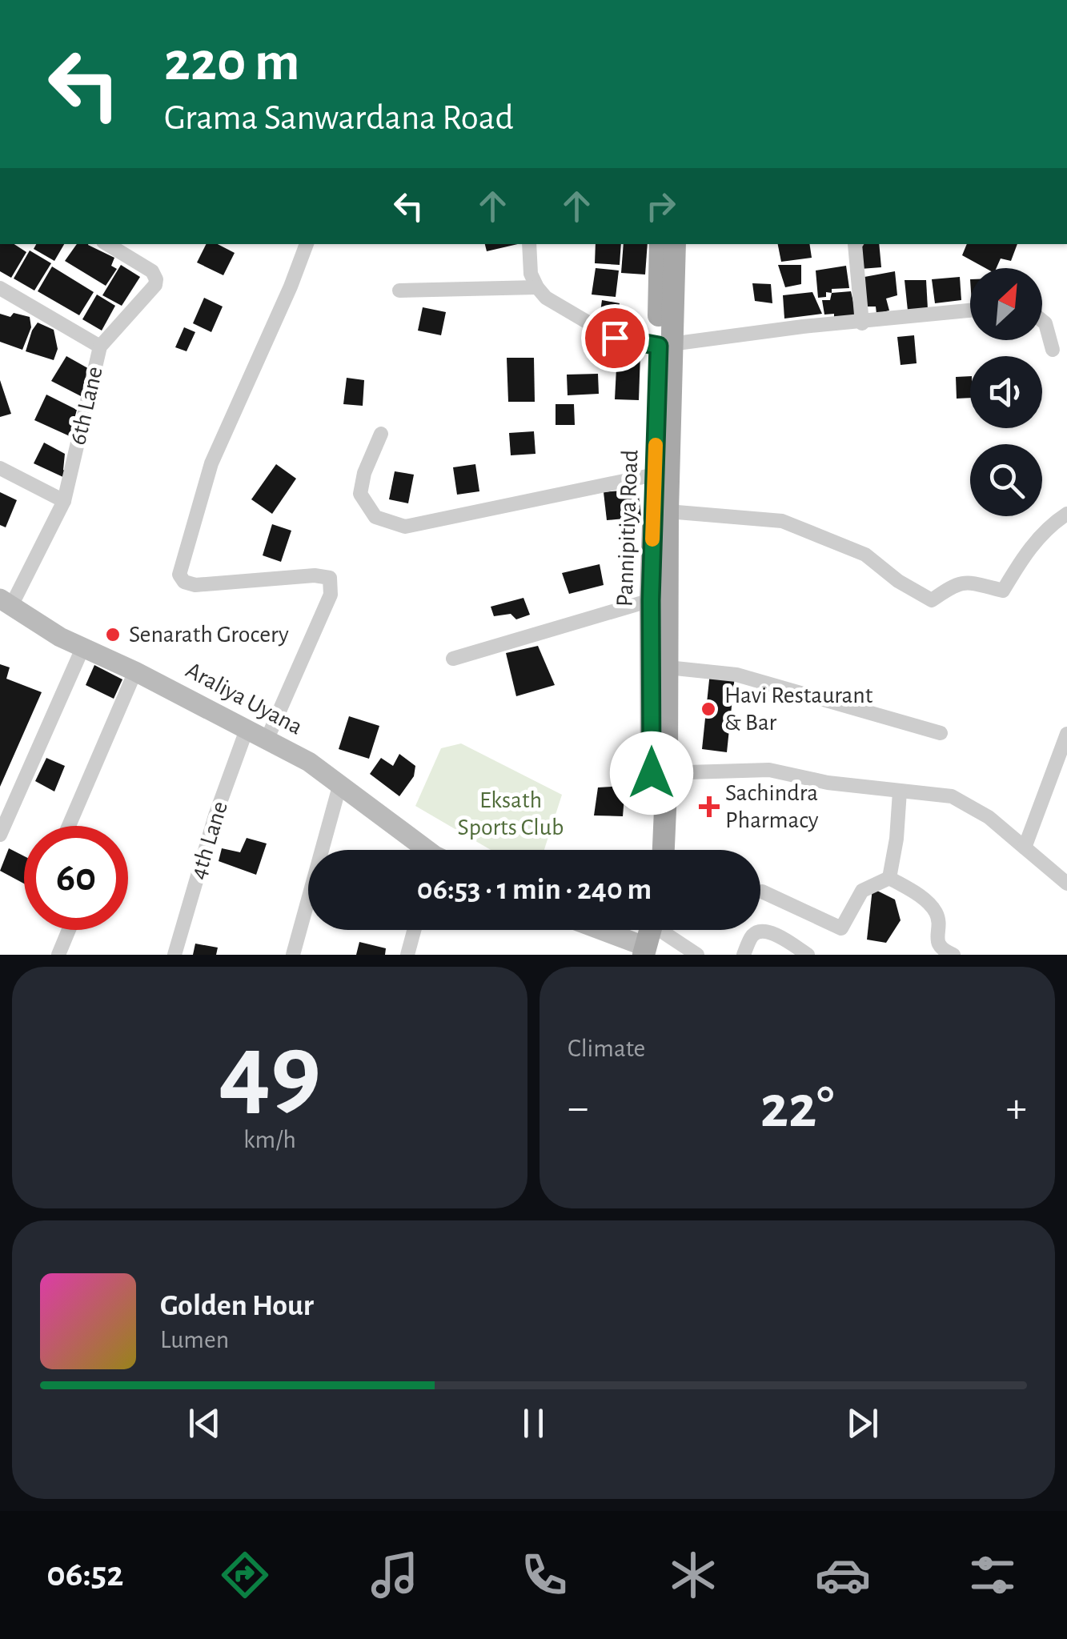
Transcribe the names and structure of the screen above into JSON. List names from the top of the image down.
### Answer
{
  "streets": {
    "main road": ["Pannipitiya Road"],
    "street": ["6th Lane", "Araliya Uyana", "4th Lane"]
  },
  "crossings": [
    ["6th Lane", "Araliya Uyana"],
    ["Araliya Uyana", "4th Lane"]
  ],
  "parks": ["Eksath Sports Club"],
  "places": {
    "other": ["Senarath Grocery", "Havi Restaurant & Bar"],
    "health": ["Sachindra Pharmacy"]
  },
  "north": "top right",
  "page": {
    "turn": ["220 m", "Grama Sanwardana Road"],
    "limit": "60",
    "trip": "06:53 · 1 min · 240 m",
    "tile": [
      ["49", "km/h"],
      "Climate"
    ],
    "heat": ["−", "22°", "+"],
    "song": ["Golden Hour", "Lumen"],
    "tabs": "06:52"
  }
}
